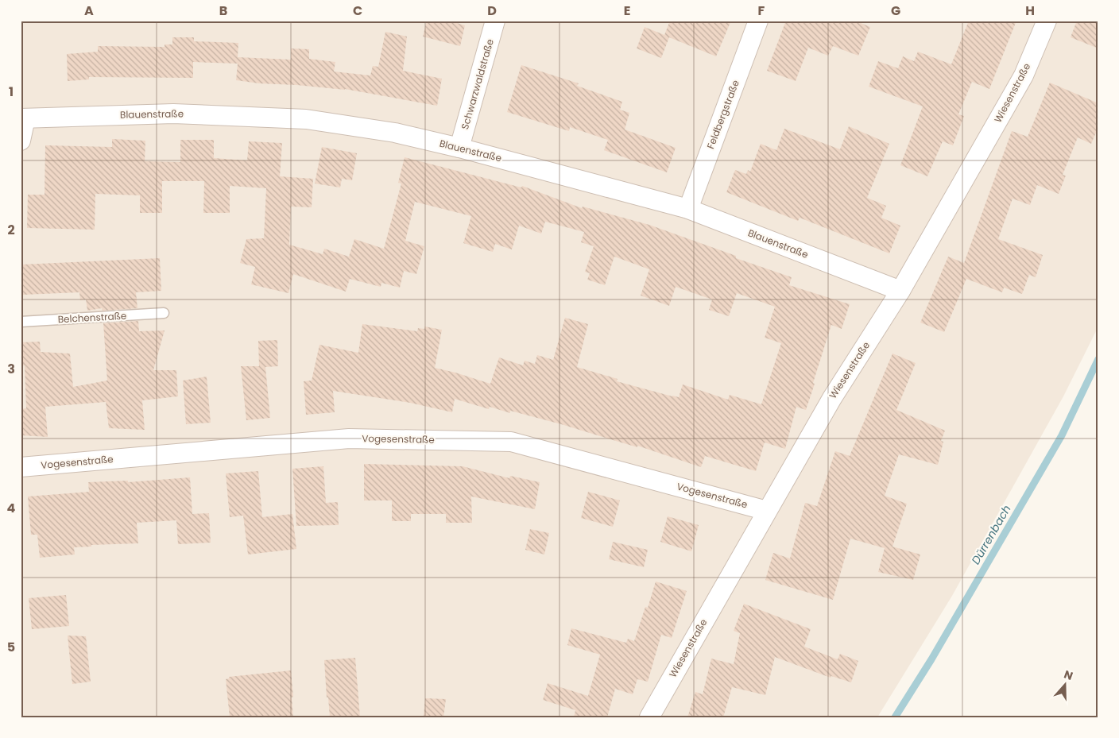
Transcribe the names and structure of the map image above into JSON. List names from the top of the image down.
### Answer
{
  "streets": {
    "street": [
      "Schwarzwaldstraße",
      "Wiesenstraße",
      "Blauenstraße",
      "Feldbergstraße",
      "Vogesenstraße"
    ],
    "lane": ["Belchenstraße"]
  },
  "crossings": [
    ["Schwarzwaldstraße", "Blauenstraße"],
    ["Wiesenstraße", "Blauenstraße"],
    ["Wiesenstraße", "Vogesenstraße"],
    ["Blauenstraße", "Feldbergstraße"]
  ],
  "water": ["Dürrenbach"],
  "north": "top",
  "grid": {
    "columns": [
      "A",
      "B",
      "C",
      "D",
      "E",
      "F",
      "G",
      "H"
    ],
    "rows": [
      "1",
      "2",
      "3",
      "4",
      "5"
    ]
  }
}
